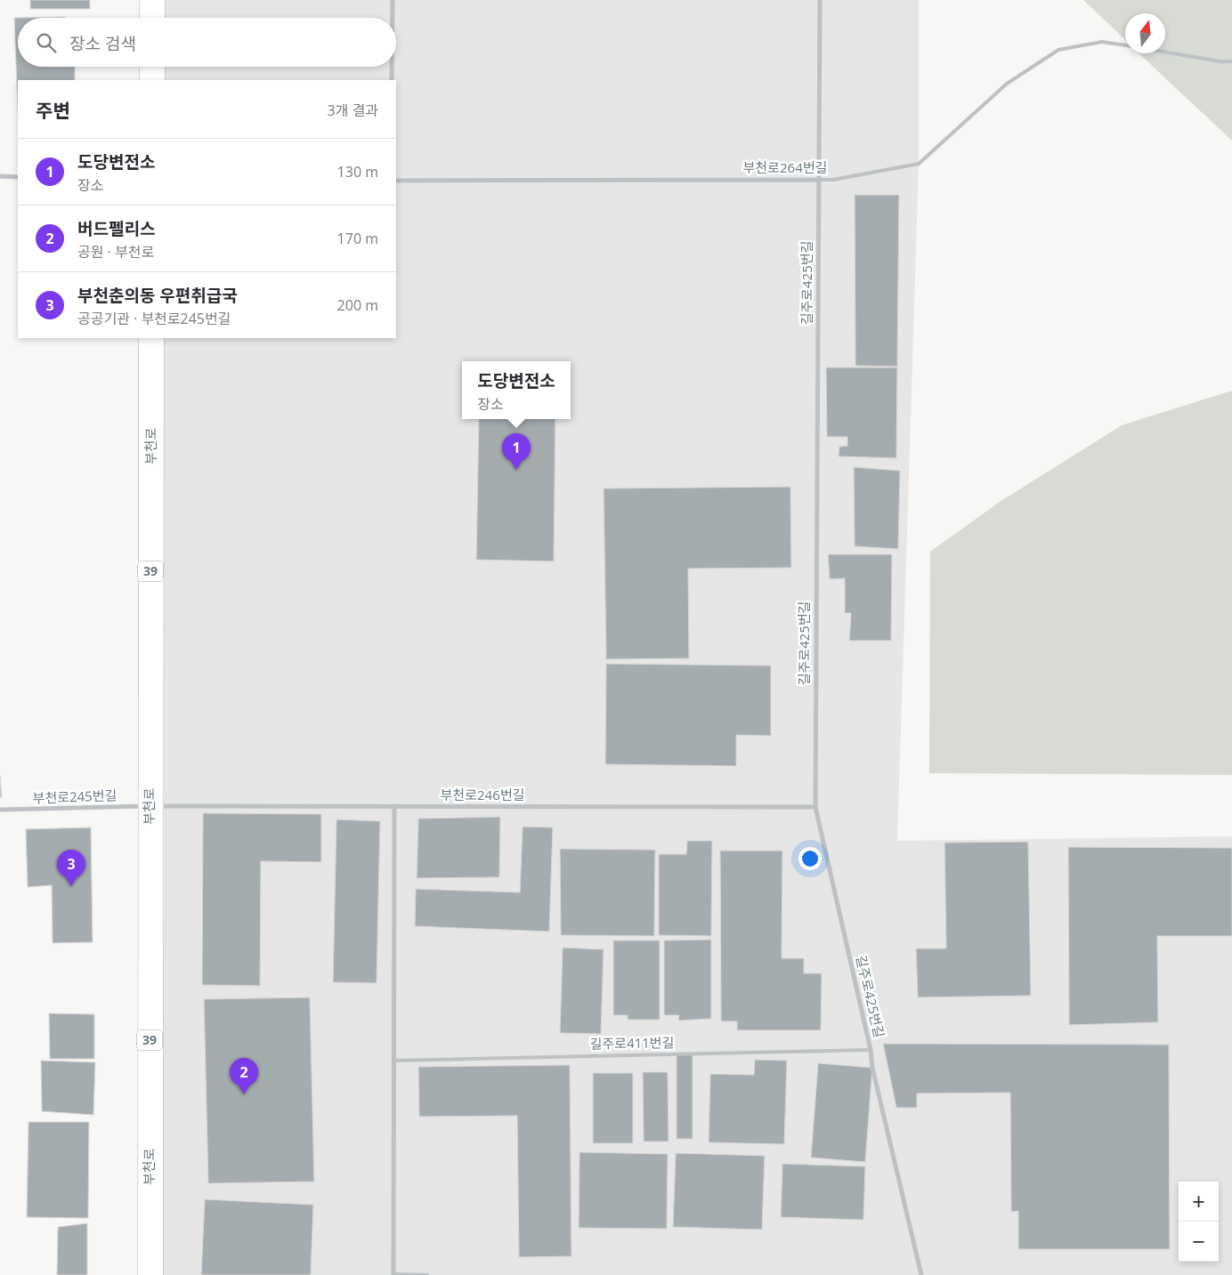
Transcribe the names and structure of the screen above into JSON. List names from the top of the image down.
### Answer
{
  "streets": {
    "main road": ["부천로", "39"],
    "street": [
      "부천로264번길",
      "길주로425번길",
      "부천로246번길",
      "부천로245번길"
    ],
    "lane": ["길주로411번길"]
  },
  "crossings": [
    ["부천로264번길", "길주로425번길"],
    ["길주로425번길", "부천로246번길"],
    ["길주로425번길", "길주로411번길"],
    ["부천로", "부천로246번길"],
    ["부천로", "부천로245번길"],
    ["부천로246번길", "부천로245번길"]
  ],
  "north": "top",
  "page": {
    "search": "장소 검색",
    "heading": ["주변", "3개 결과"],
    "list": [
      {
        "mark": "1",
        "name": "도당변전소",
        "note": "장소",
        "value": "130 m"
      },
      {
        "mark": "2",
        "name": "버드펠리스",
        "note": "공원 · 부천로",
        "value": "170 m"
      },
      {
        "mark": "3",
        "name": "부천춘의동 우편취급국",
        "note": "공공기관 · 부천로245번길",
        "value": "200 m"
      }
    ],
    "popup": ["도당변전소", "장소"],
    "pins": ["1", "3", "2"],
    "map_buttons": ["+", "−"]
  }
}
